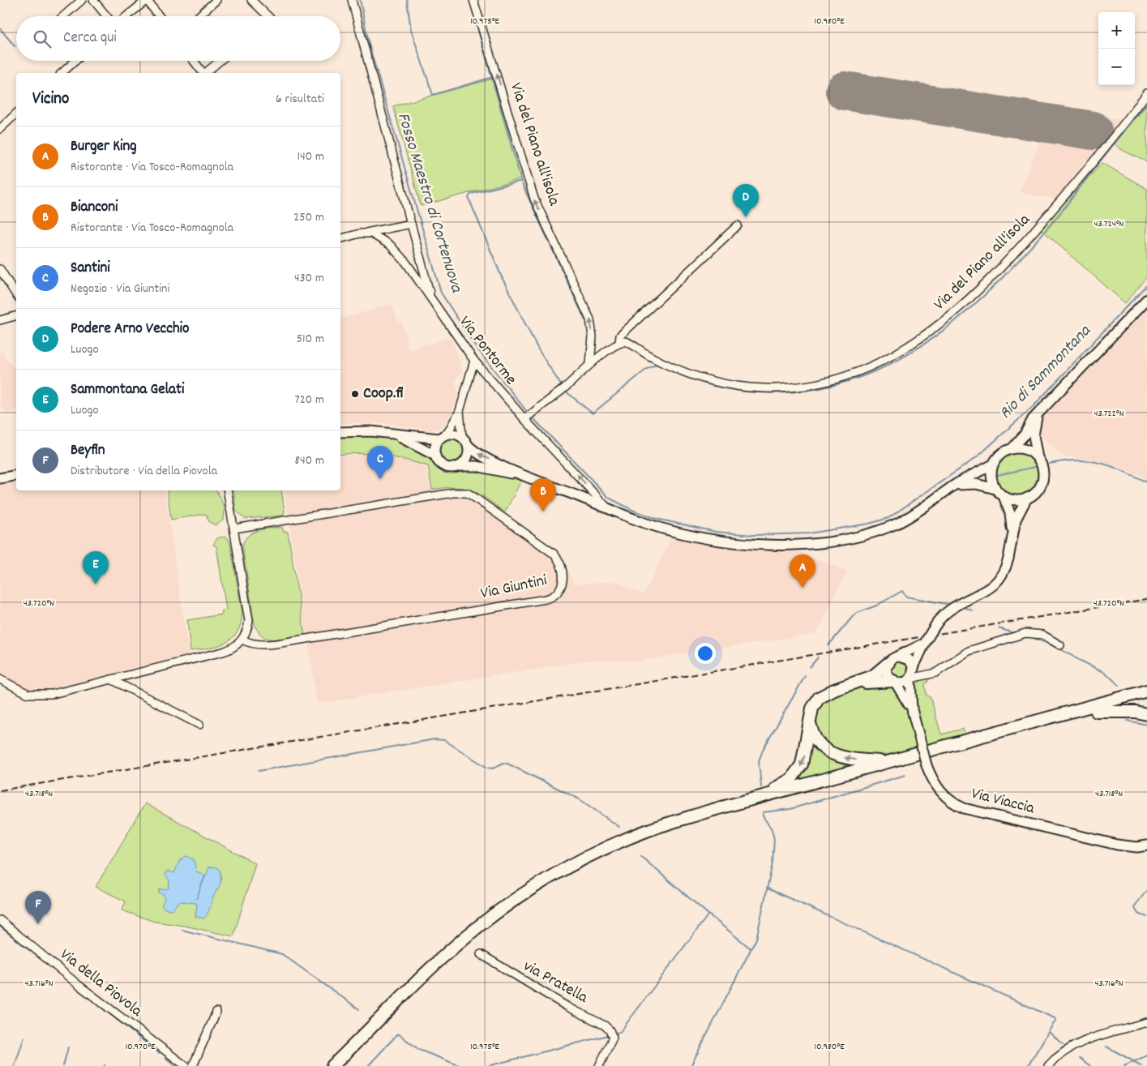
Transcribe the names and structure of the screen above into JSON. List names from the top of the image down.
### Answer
{
  "streets": {
    "main road": ["Via Viaccia"],
    "street": [
      "Via del Piano all'isola",
      "Via Pontorme",
      "Via Giuntini",
      "via Pratella",
      "Via della Piovola"
    ]
  },
  "one_way": ["Via del Piano all'isola"],
  "water": ["Fosso Maestro di Cortenuova", "Rio di Sammontana"],
  "places": ["Coop.fi"],
  "page": {
    "map_buttons": ["+", "−"],
    "search": "Cerca qui",
    "heading": ["Vicino", "6 risultati"],
    "list": [
      {
        "mark": "A",
        "name": "Burger King",
        "note": "Ristorante · Via Tosco-Romagnola",
        "value": "140 m"
      },
      {
        "mark": "B",
        "name": "Bianconi",
        "note": "Ristorante · Via Tosco-Romagnola",
        "value": "250 m"
      },
      {
        "mark": "C",
        "name": "Santini",
        "note": "Negozio · Via Giuntini",
        "value": "430 m"
      },
      {
        "mark": "D",
        "name": "Podere Arno Vecchio",
        "note": "Luogo",
        "value": "510 m"
      },
      {
        "mark": "E",
        "name": "Sammontana Gelati",
        "note": "Luogo",
        "value": "720 m"
      },
      {
        "mark": "F",
        "name": "Beyfin",
        "note": "Distributore · Via della Piovola",
        "value": "840 m"
      }
    ],
    "pins": [
      "D",
      "C",
      "B",
      "E",
      "A",
      "F"
    ]
  },
  "coordinates": [
    "10.975°E",
    "10.980°E",
    "43.724°N",
    "43.722°N",
    "43.720°N",
    "43.718°N",
    "43.716°N",
    "10.970°E"
  ]
}
